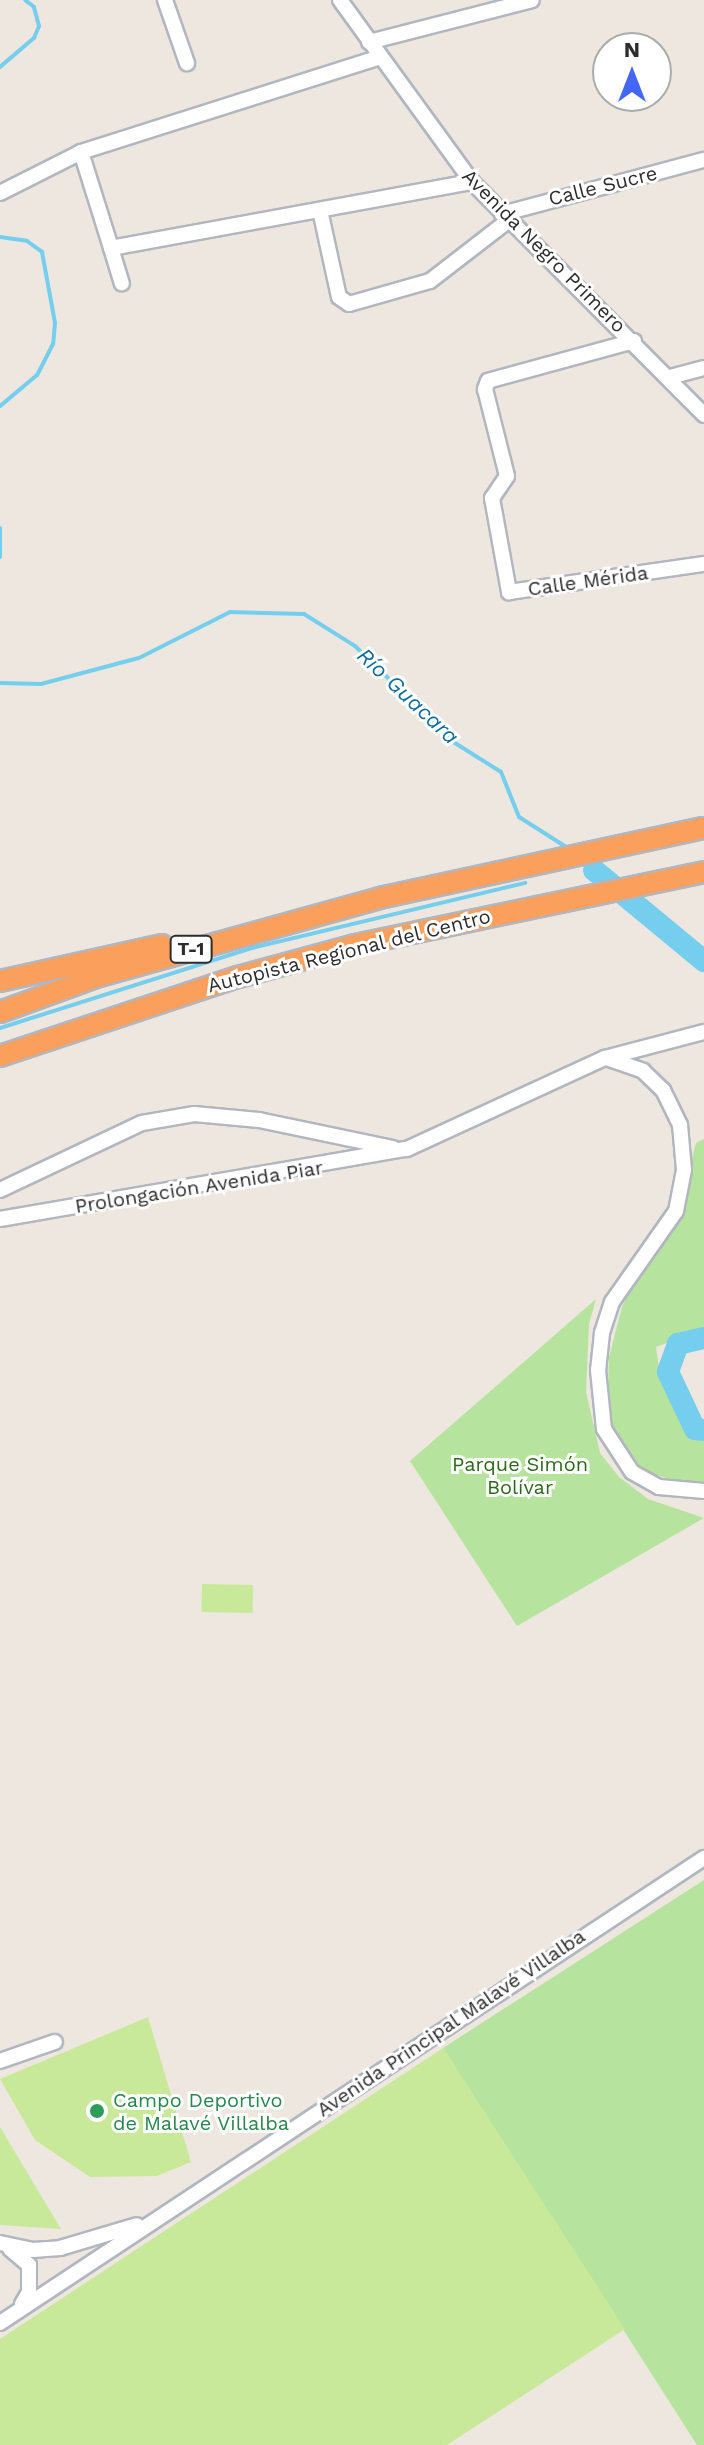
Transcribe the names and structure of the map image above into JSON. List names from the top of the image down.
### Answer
{
  "streets": {
    "highway": ["T-1", "Autopista Regional del Centro"],
    "street": [
      "Calle Sucre",
      "Avenida Negro Primero",
      "Calle Mérida",
      "Prolongación Avenida Piar",
      "Avenida Principal Malavé Villalba"
    ]
  },
  "crossings": [
    ["Calle Sucre", "Avenida Negro Primero"],
    ["Avenida Negro Primero", "Calle Mérida"]
  ],
  "water": ["Río Guacara"],
  "parks": ["Parque Simón Bolívar"],
  "places": ["Campo Deportivo de Malavé Villalba"],
  "north": "top"
}
